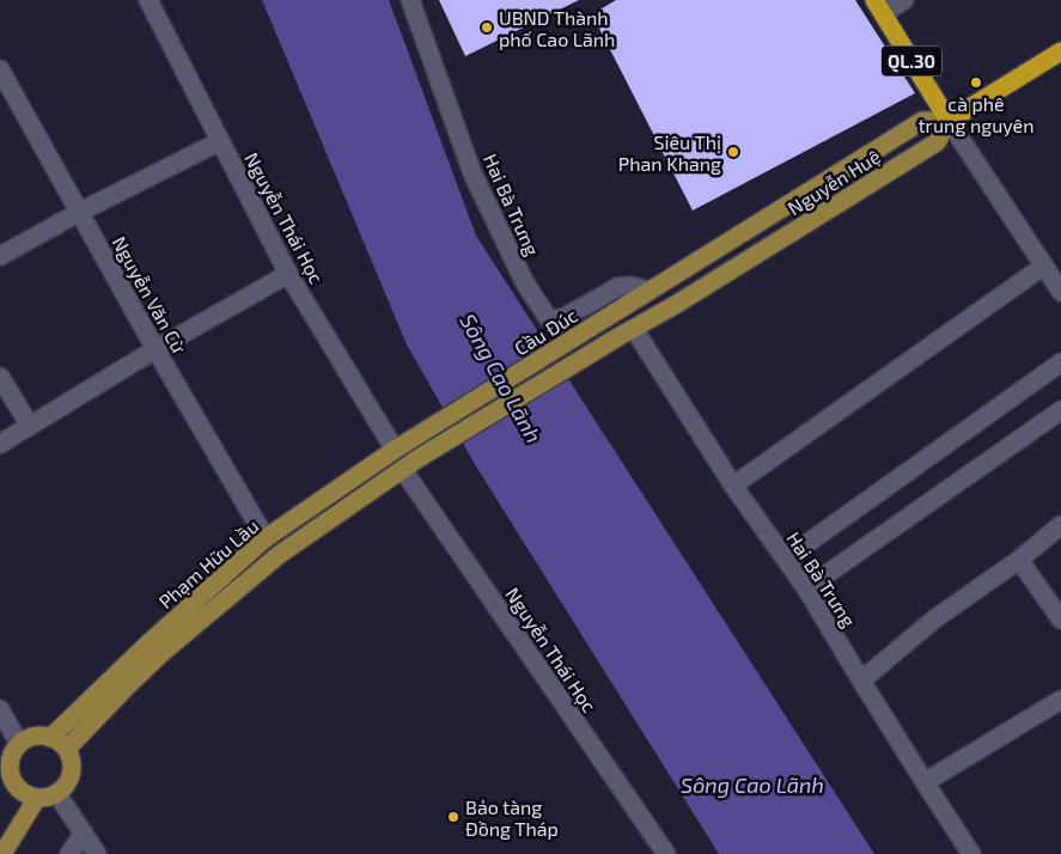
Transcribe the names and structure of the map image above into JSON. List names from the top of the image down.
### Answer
{
  "streets": {
    "highway": ["QL.30", "Nguyễn Huệ"],
    "main road": ["Cầu Đúc", "Phạm Hữu Lầu"],
    "street": ["Hai Bà Trưng", "Nguyễn Thái Học", "Nguyễn Văn Cừ"]
  },
  "crossings": [
    ["QL.30", "Nguyễn Huệ"],
    ["QL.30", "Cầu Đúc"],
    ["Nguyễn Huệ", "Hai Bà Trưng"],
    ["Nguyễn Huệ", "Cầu Đúc"],
    ["Hai Bà Trưng", "Cầu Đúc"],
    ["Nguyễn Thái Học", "Phạm Hữu Lầu"],
    ["Nguyễn Văn Cừ", "Phạm Hữu Lầu"],
    ["Cầu Đúc", "Phạm Hữu Lầu"]
  ],
  "water": ["Sông Cao Lãnh"],
  "places": [
    "UBND Thành phố Cao Lãnh",
    "cà phê trung nguyên",
    "Siêu Thị Phan Khang",
    "Bảo tàng Đồng Tháp"
  ]
}
